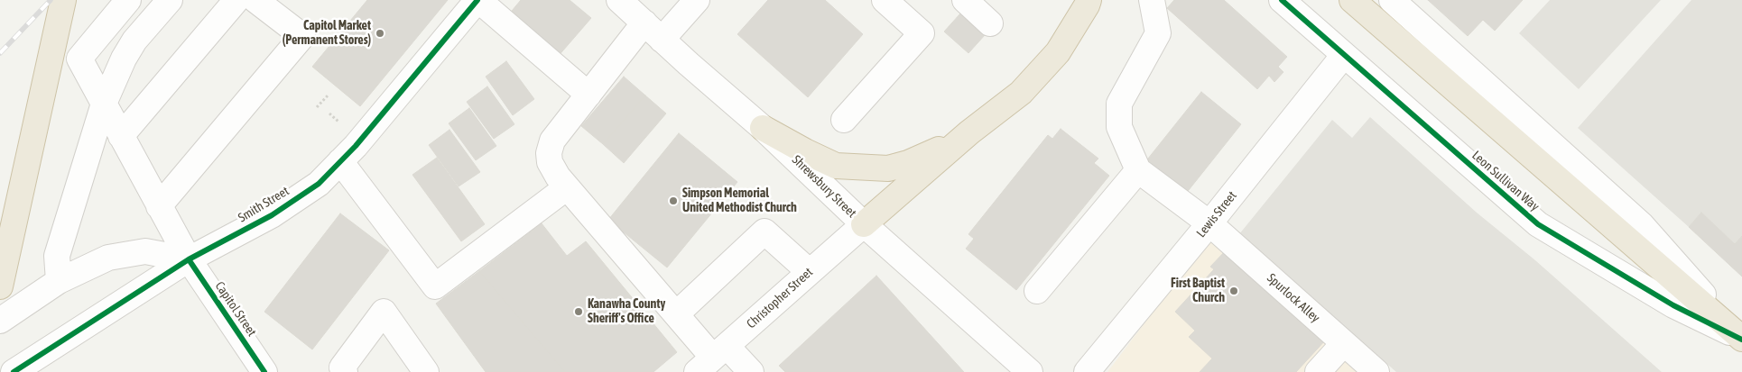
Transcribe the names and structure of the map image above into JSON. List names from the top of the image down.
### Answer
{
  "streets": {
    "street": [
      "Leon Sullivan Way",
      "Shrewsbury Street",
      "Smith Street",
      "Lewis Street",
      "Christopher Street",
      "Spurlock Alley",
      "Capitol Street"
    ]
  },
  "crossings": [
    ["Leon Sullivan Way", "Lewis Street"],
    ["Shrewsbury Street", "Christopher Street"],
    ["Smith Street", "Capitol Street"],
    ["Lewis Street", "Spurlock Alley"]
  ],
  "places": [
    "Capitol Market (Permanent Stores)",
    "Simpson Memorial United Methodist Church",
    "First Baptist Church",
    "Kanawha County Sheriff's Office"
  ]
}
